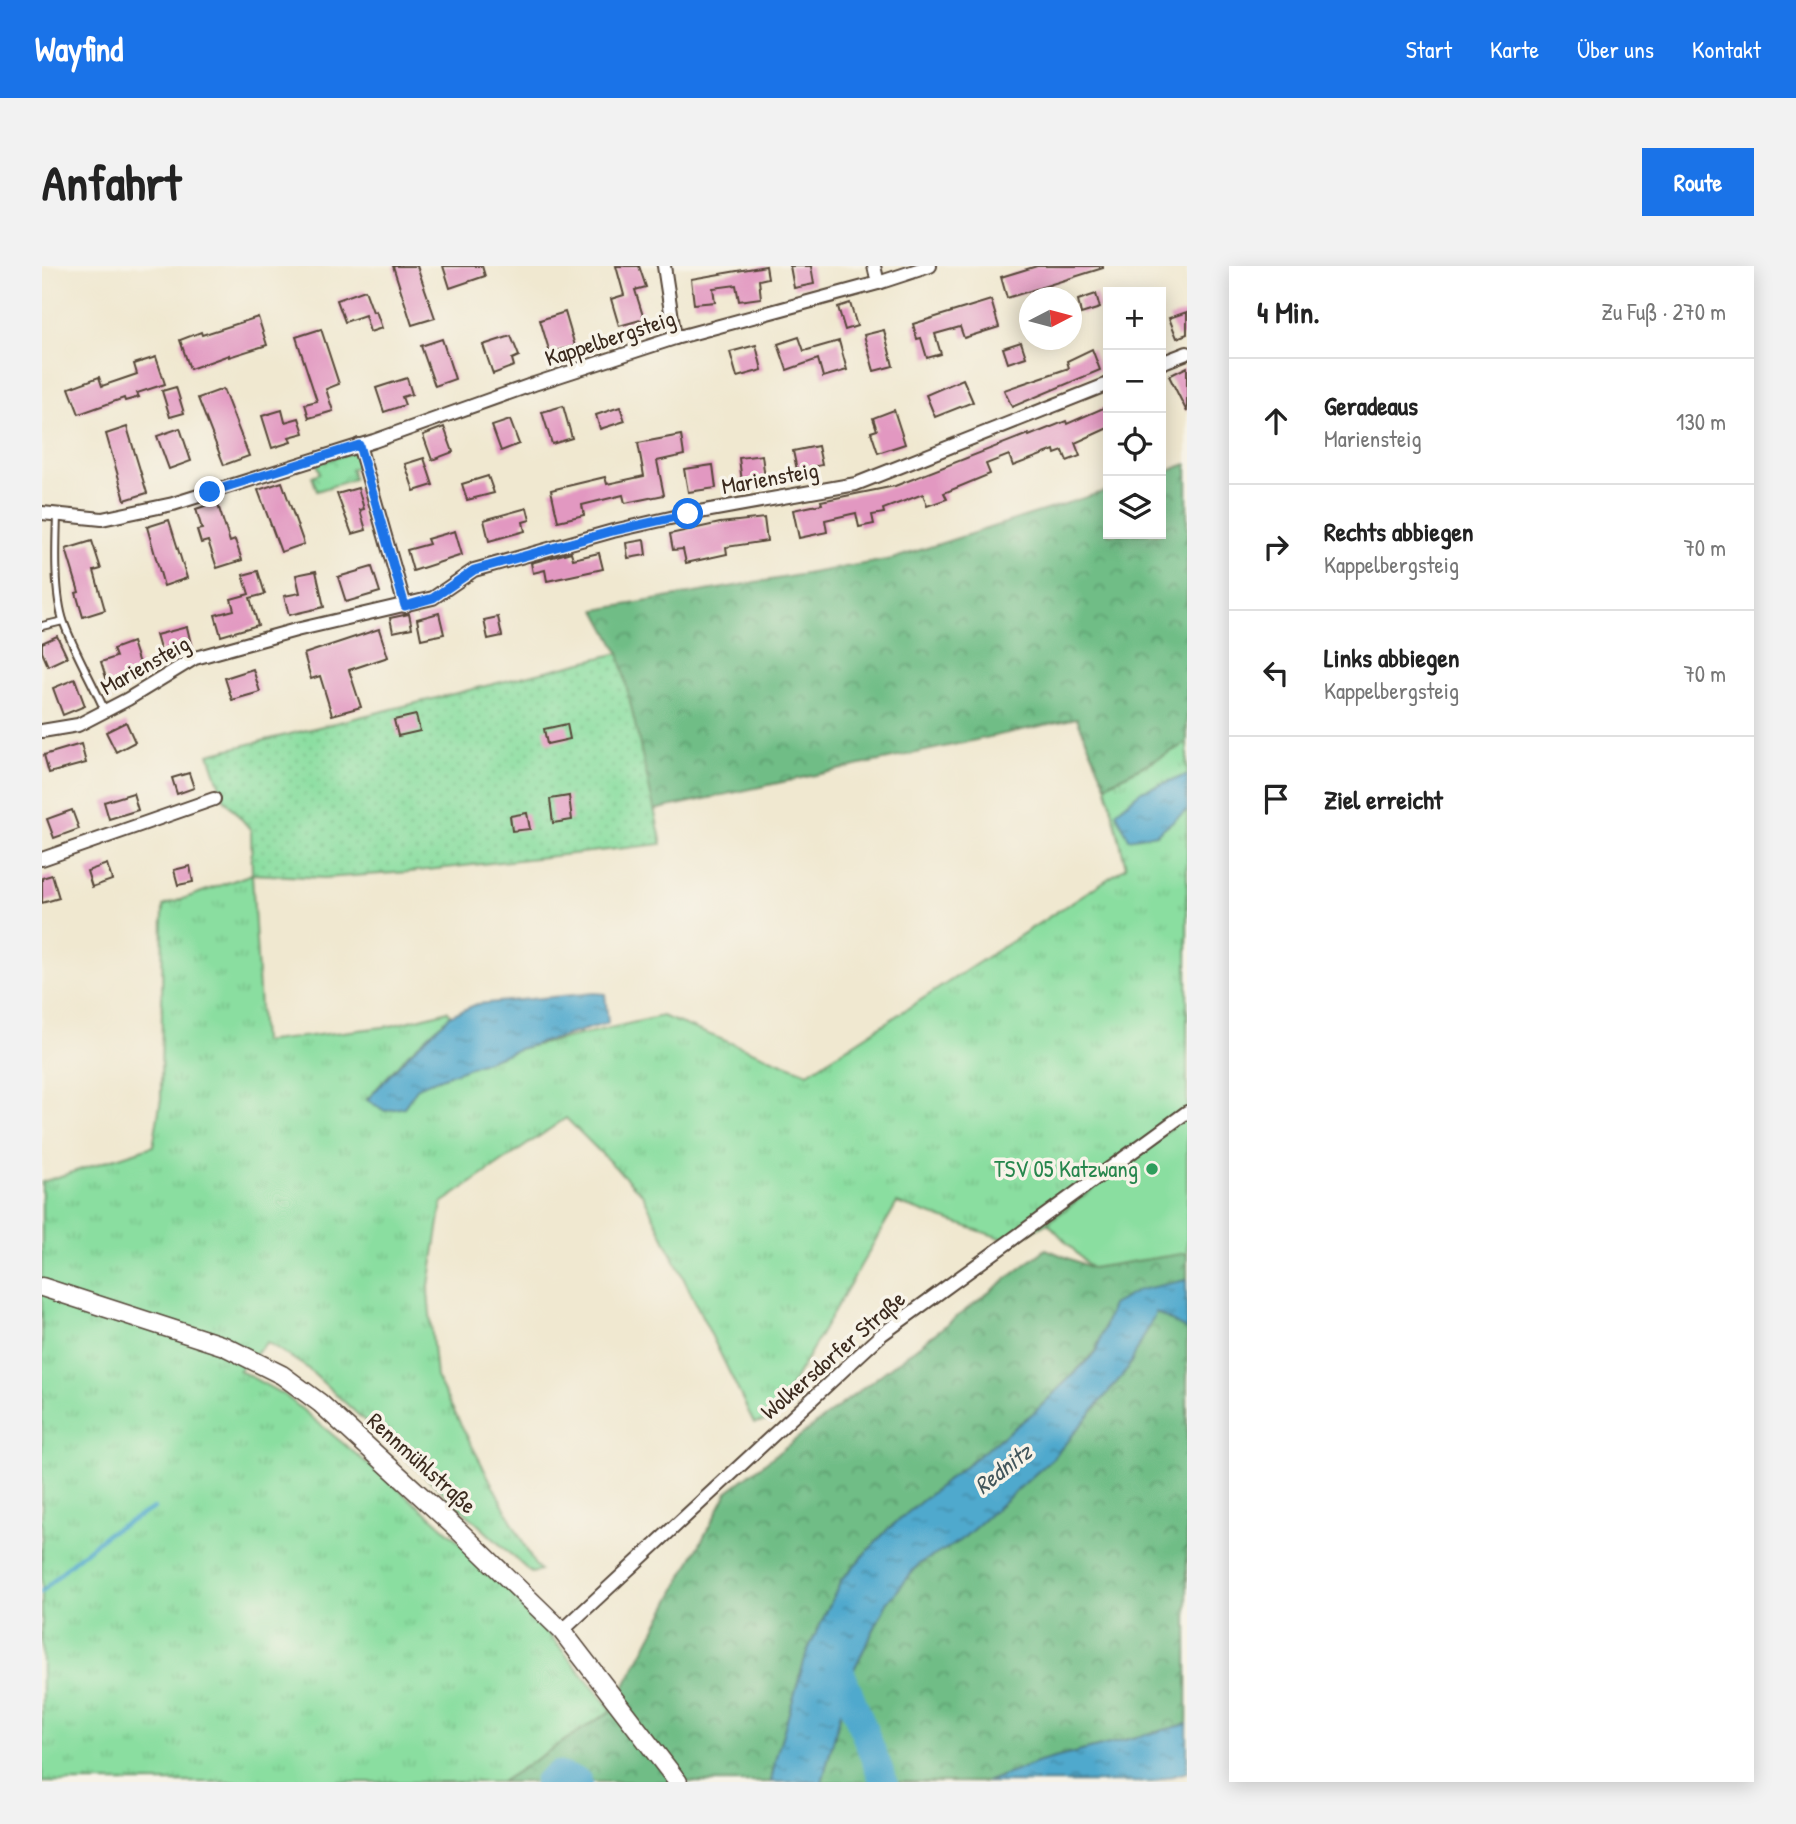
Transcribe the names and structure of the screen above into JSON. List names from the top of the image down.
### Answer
{
  "streets": {
    "main road": ["Rennmühlstraße"],
    "street": ["Kappelbergsteig", "Mariensteig", "Wolkersdorfer Straße"]
  },
  "crossings": [
    ["Wolkersdorfer Straße", "Rennmühlstraße"]
  ],
  "water": ["Rednitz"],
  "places": ["TSV 05 Katzwang"],
  "north": "right",
  "page": {
    "header": "Wayfind",
    "nav": [
      "Start",
      "Karte",
      "Über uns",
      "Kontakt"
    ],
    "buttons": "Route",
    "title": "Anfahrt",
    "heading": ["4 Min.", "Zu Fuß · 270 m"],
    "map_buttons": ["+", "−"],
    "list": [
      ["Geradeaus", "Mariensteig", "130 m"],
      ["Rechts abbiegen", "Kappelbergsteig", "70 m"],
      ["Links abbiegen", "Kappelbergsteig", "70 m"],
      "Ziel erreicht"
    ]
  }
}
